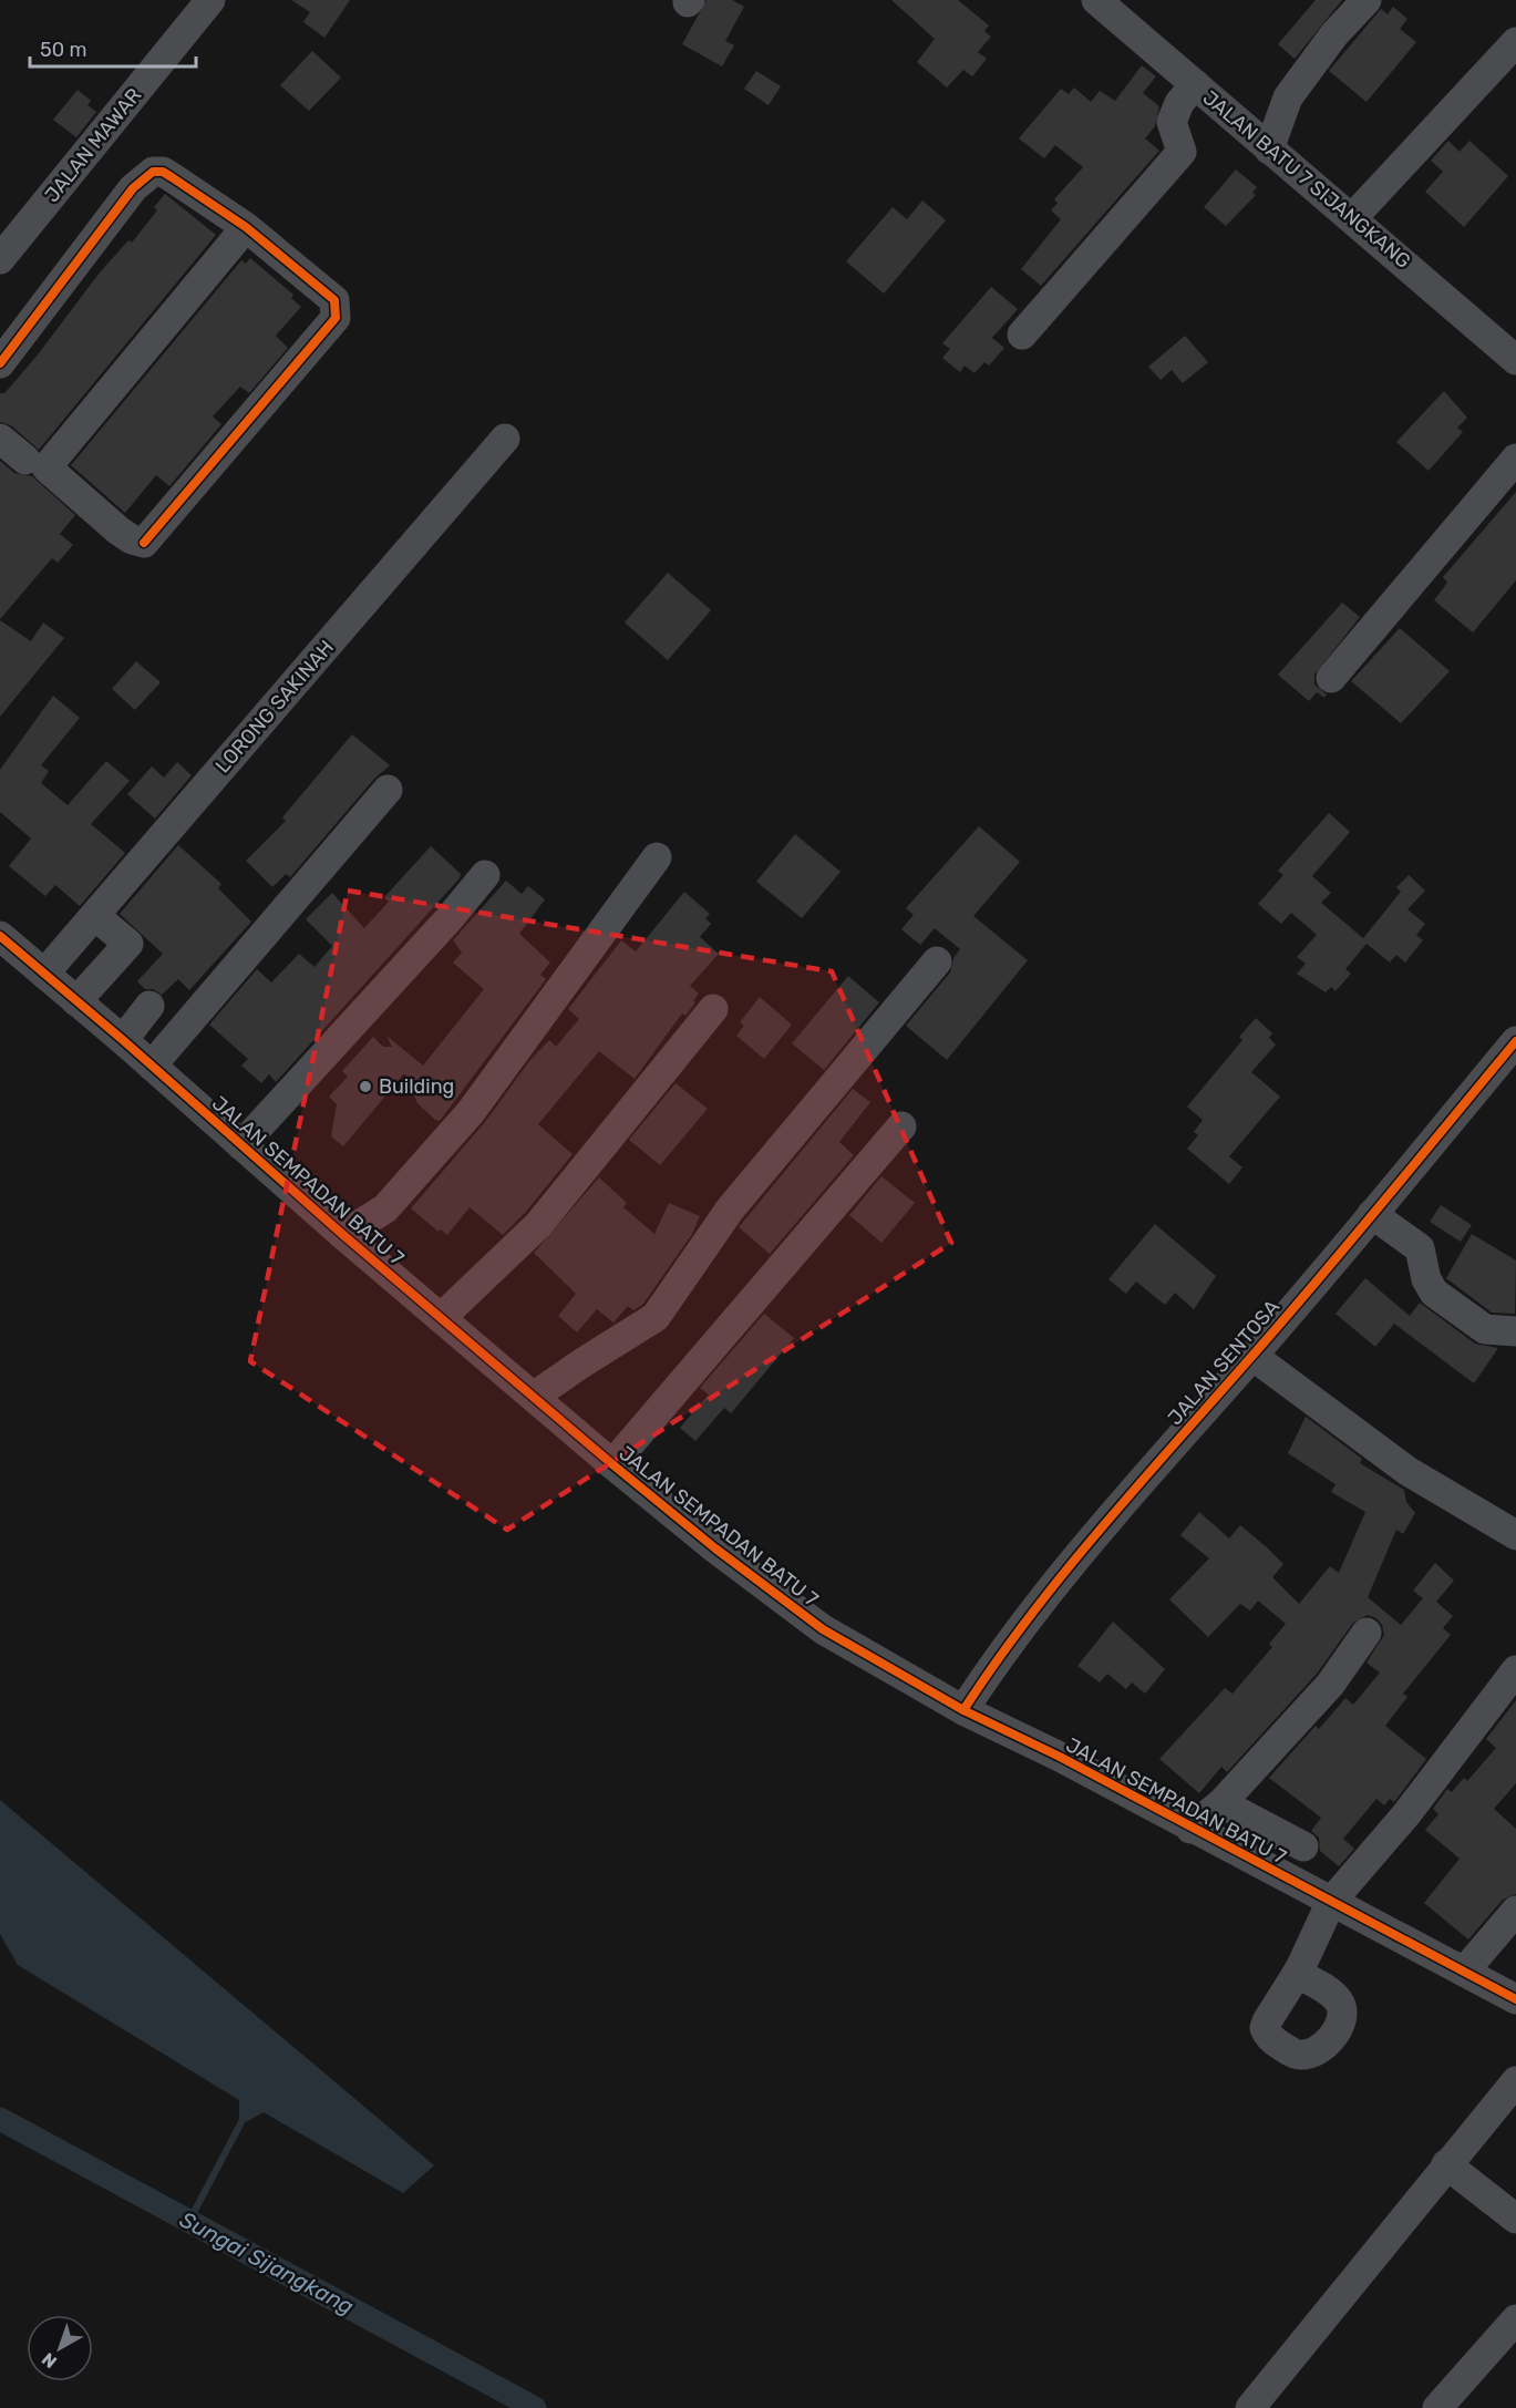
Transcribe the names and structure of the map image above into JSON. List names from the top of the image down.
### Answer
{
  "streets": {
    "street": [
      "JALAN MAWAR",
      "JALAN BATU 7 SIJANGKANG",
      "LORONG SAKINAH",
      "JALAN SEMPADAN BATU 7",
      "JALAN SENTOSA"
    ]
  },
  "crossings": [
    ["LORONG SAKINAH", "JALAN SEMPADAN BATU 7"],
    ["JALAN SEMPADAN BATU 7", "JALAN SENTOSA"]
  ],
  "water": ["Sungai Sijangkang"],
  "places": ["Building"],
  "scale_bar": "50 m",
  "north": "bottom left"
}
